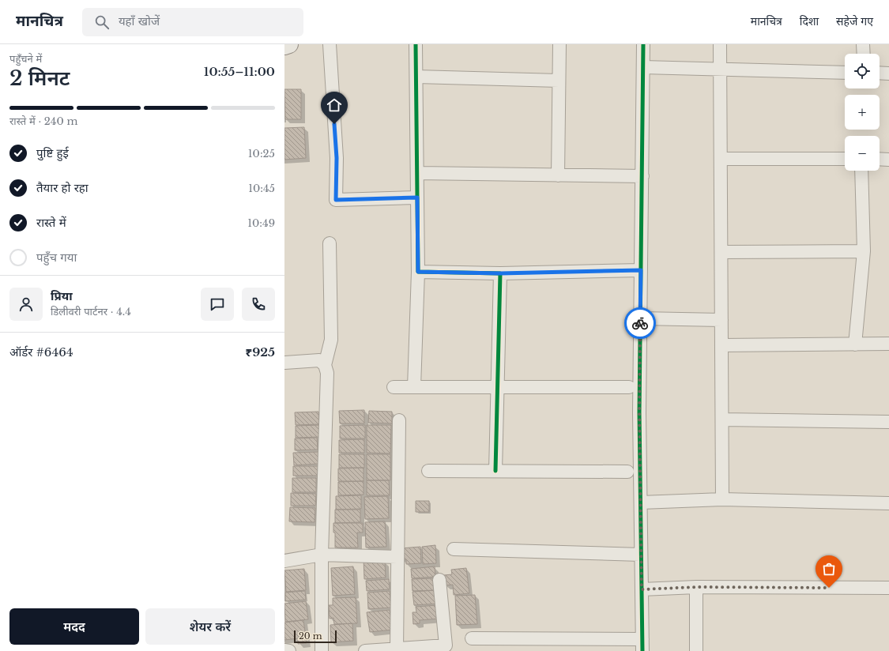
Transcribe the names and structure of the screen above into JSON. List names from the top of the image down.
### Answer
{
  "scale_bar": "20 m",
  "page": {
    "header": "मानचित्र",
    "search": "यहाँ खोजें",
    "nav": ["मानचित्र", "दिशा", "सहेजे गए"],
    "heading": ["2 मिनट", "पहुँचने में", "10:55–11:00"],
    "panel": [
      "प्रिया",
      "डिलीवरी पार्टनर · 4.4",
      "ऑर्डर #6464",
      "₹925"
    ],
    "map_buttons": ["+", "−"],
    "bar": "रास्ते में · 240 m",
    "list": [
      ["पुष्टि हुई", "10:25"],
      ["तैयार हो रहा", "10:45"],
      ["रास्ते में", "10:49"],
      "पहुँच गया"
    ],
    "buttons": ["मदद", "शेयर करें"],
    "scale": "20 m"
  }
}
